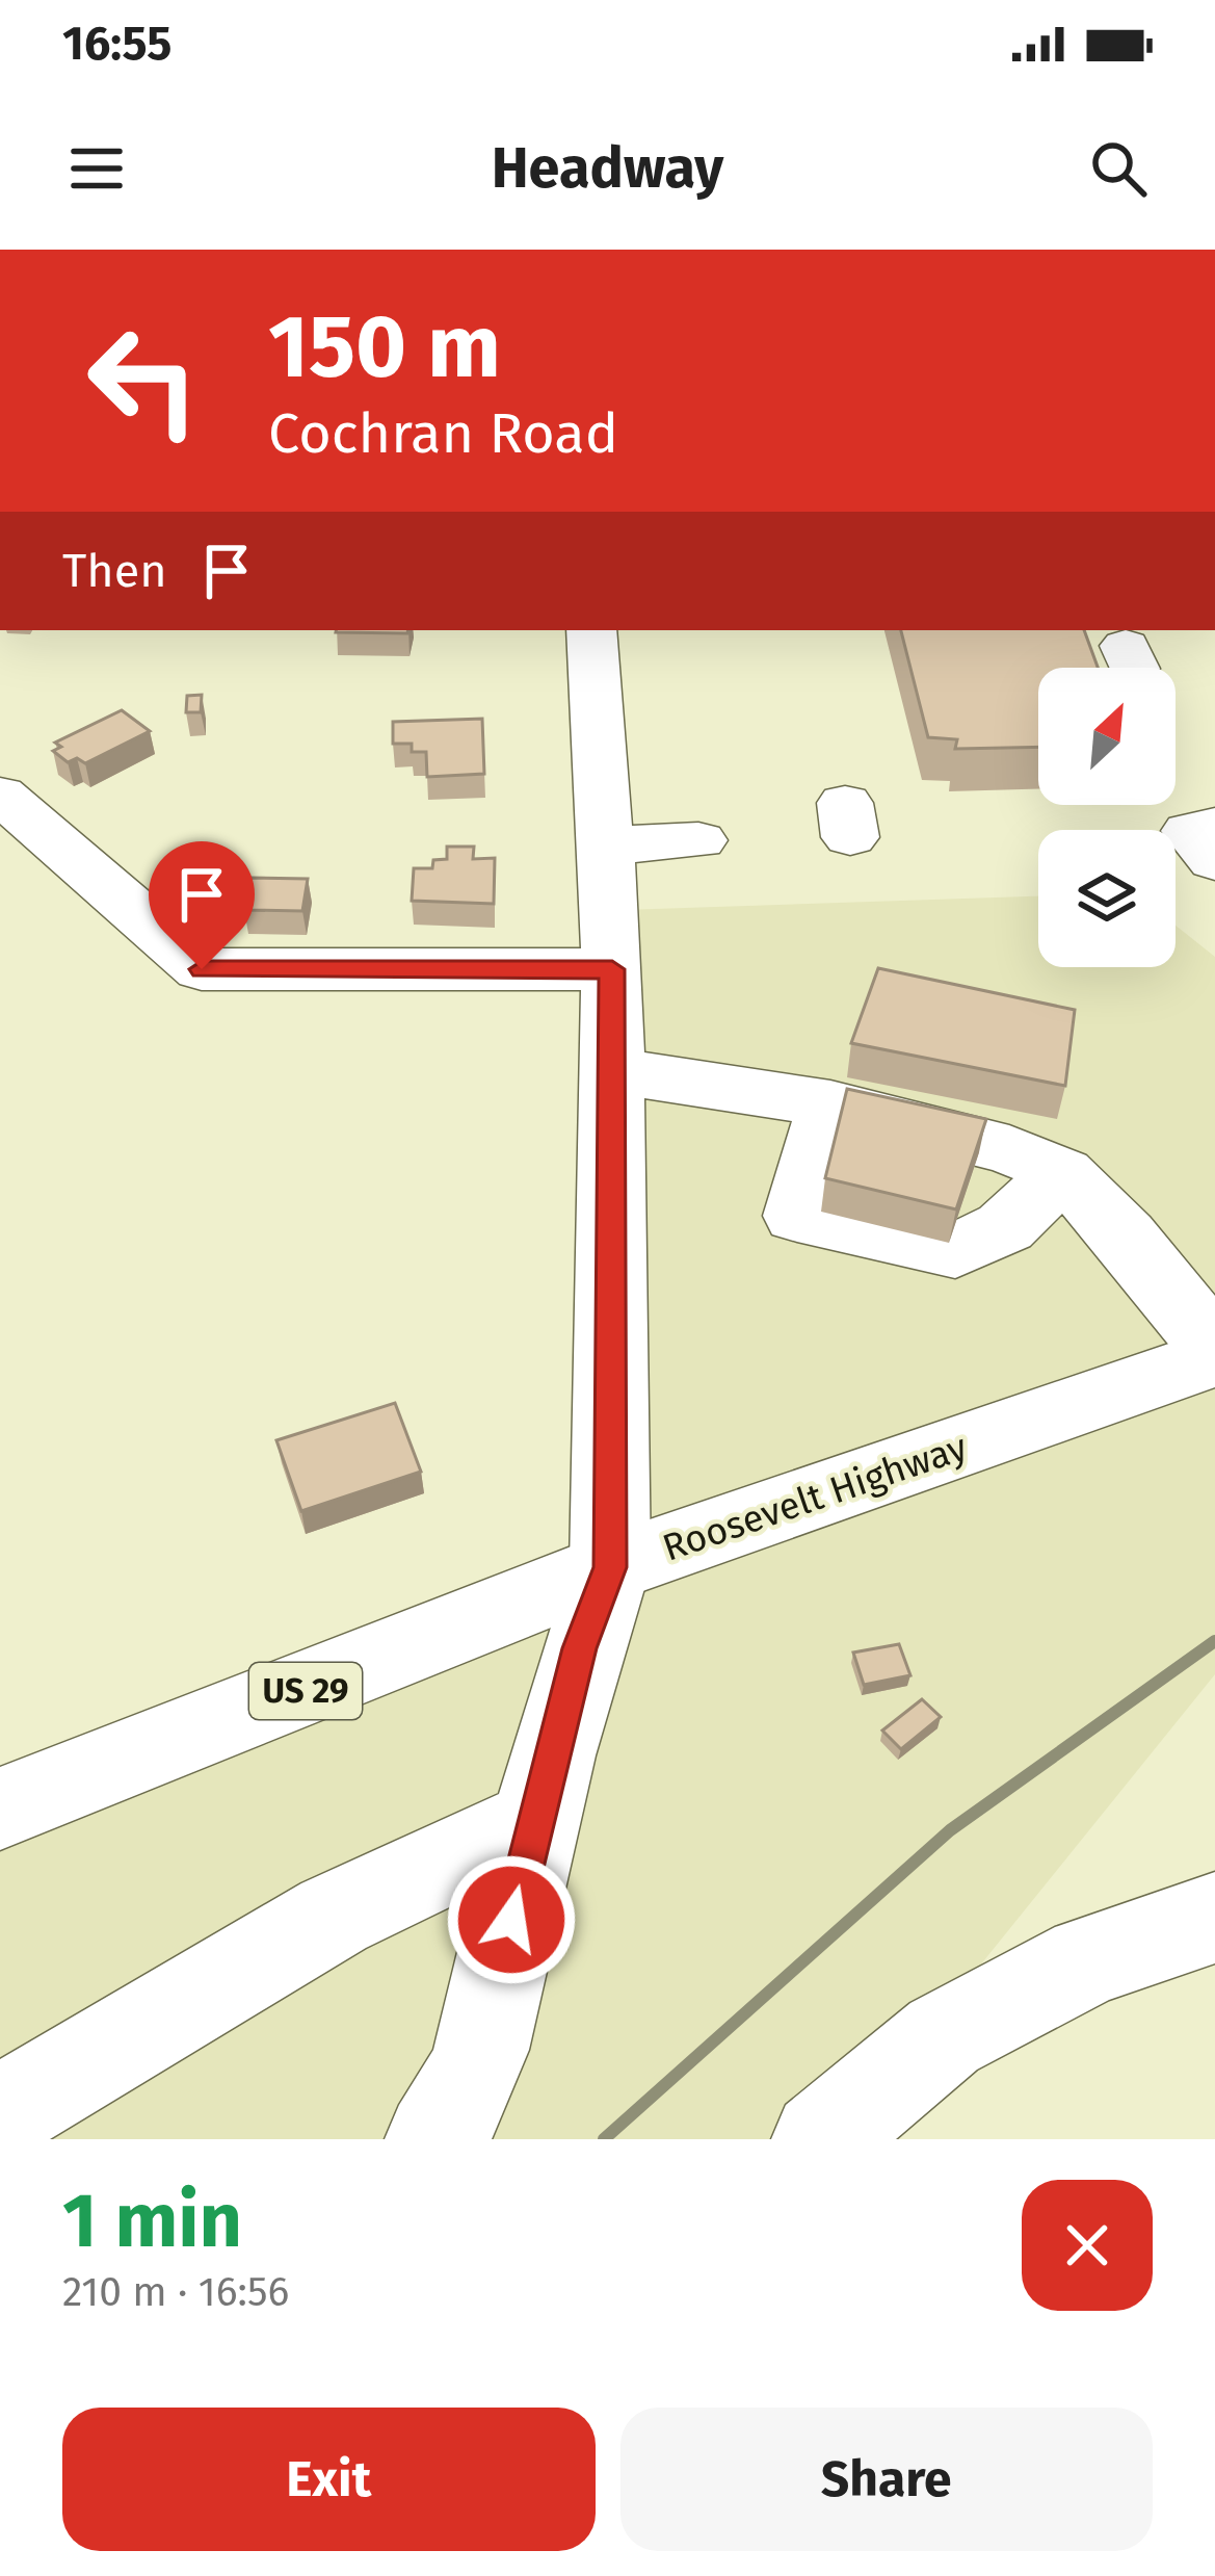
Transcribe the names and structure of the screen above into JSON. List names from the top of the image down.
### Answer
{
  "streets": {
    "street": ["Roosevelt Highway", "US 29"]
  },
  "north": "top right",
  "page": {
    "status": "16:55",
    "header": "Headway",
    "turn": ["150 m", "Cochran Road"],
    "then": "Then",
    "heading": ["1 min", "210 m · 16:56"],
    "buttons": ["Exit", "Share"]
  }
}
